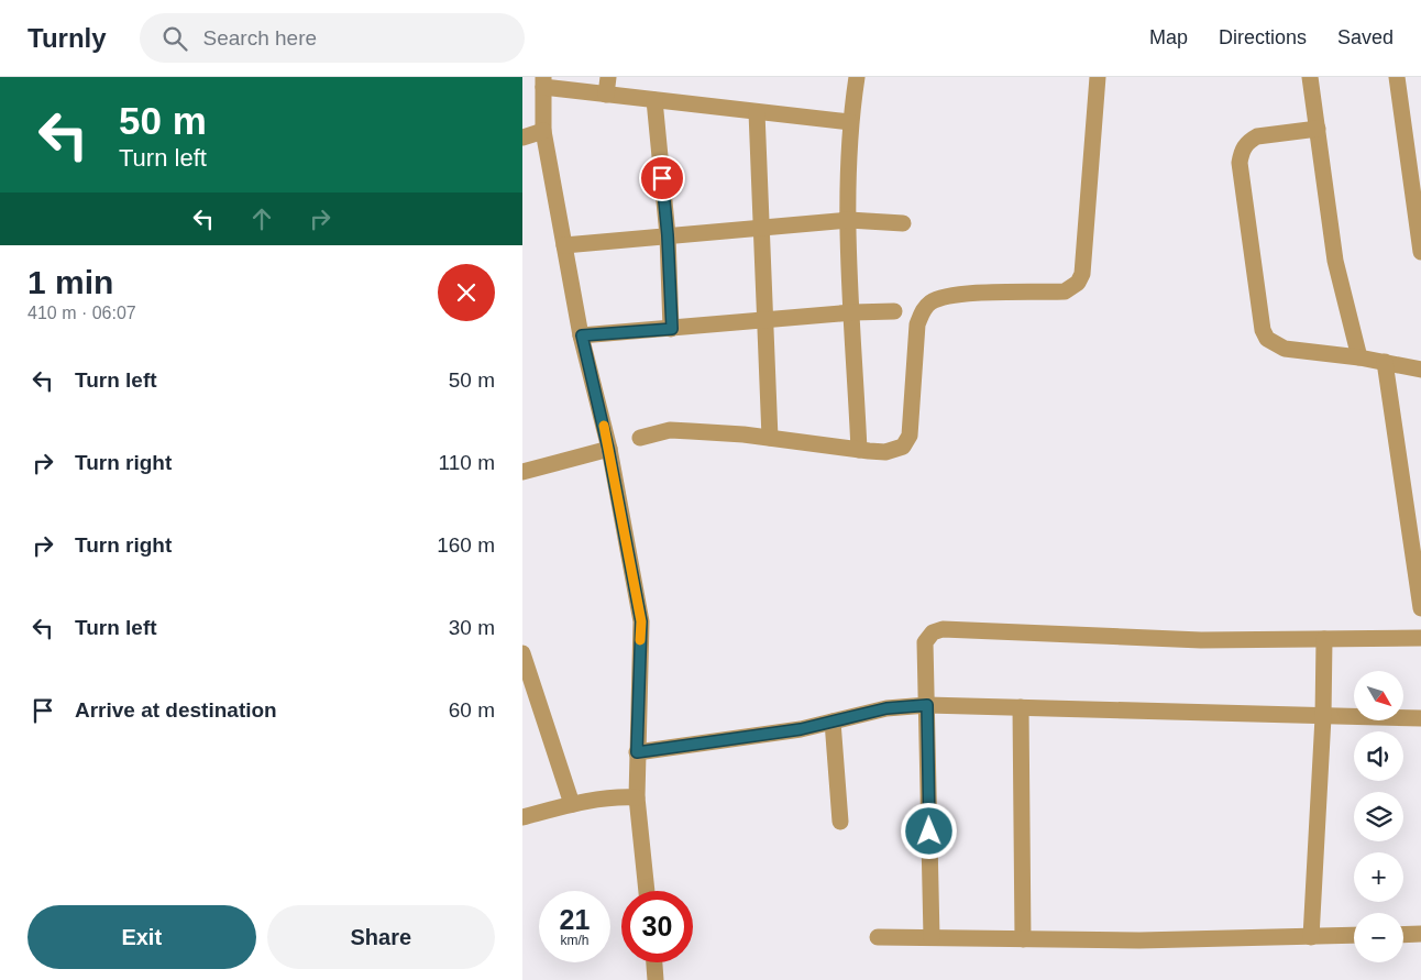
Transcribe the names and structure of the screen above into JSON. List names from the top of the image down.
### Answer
{
  "north": "bottom right",
  "page": {
    "header": "Turnly",
    "search": "Search here",
    "nav": ["Map", "Directions", "Saved"],
    "turn": ["50 m", "Turn left"],
    "heading": ["1 min", "410 m · 06:07"],
    "list": [
      {
        "name": "Turn left",
        "value": "50 m"
      },
      {
        "name": "Turn right",
        "value": "110 m"
      },
      {
        "name": "Turn right",
        "value": "160 m"
      },
      {
        "name": "Turn left",
        "value": "30 m"
      },
      {
        "name": "Arrive at destination",
        "value": "60 m"
      }
    ],
    "map_buttons": ["+", "−"],
    "speed": "21 km/h",
    "limit": "30",
    "buttons": ["Exit", "Share"]
  }
}
